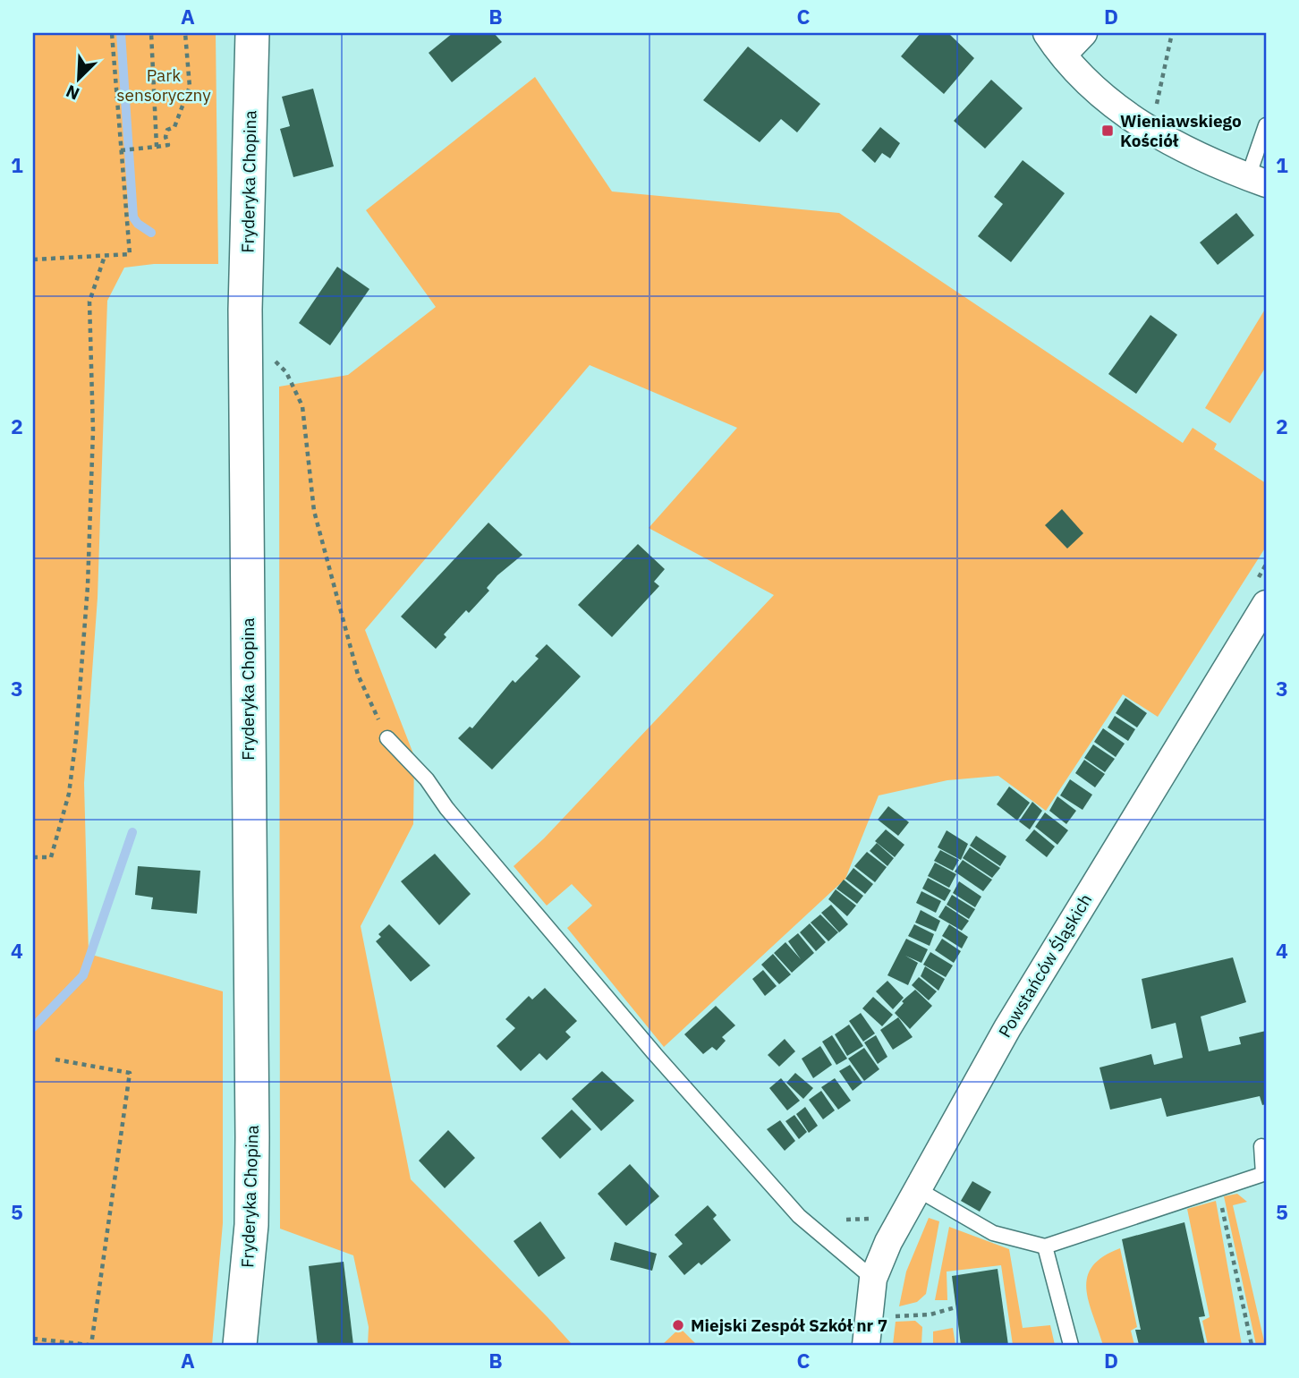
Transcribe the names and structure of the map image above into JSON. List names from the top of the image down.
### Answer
{
  "streets": {
    "street": ["Fryderyka Chopina", "Powstańców Śląskich"]
  },
  "parks": ["Park sensoryczny"],
  "places": {
    "transit": ["Wieniawskiego Kościół"],
    "other": ["Miejski Zespół Szkół nr 7"]
  },
  "north": "bottom left",
  "grid": {
    "columns": [
      "A",
      "B",
      "C",
      "D"
    ],
    "rows": [
      "1",
      "2",
      "3",
      "4",
      "5"
    ]
  }
}
